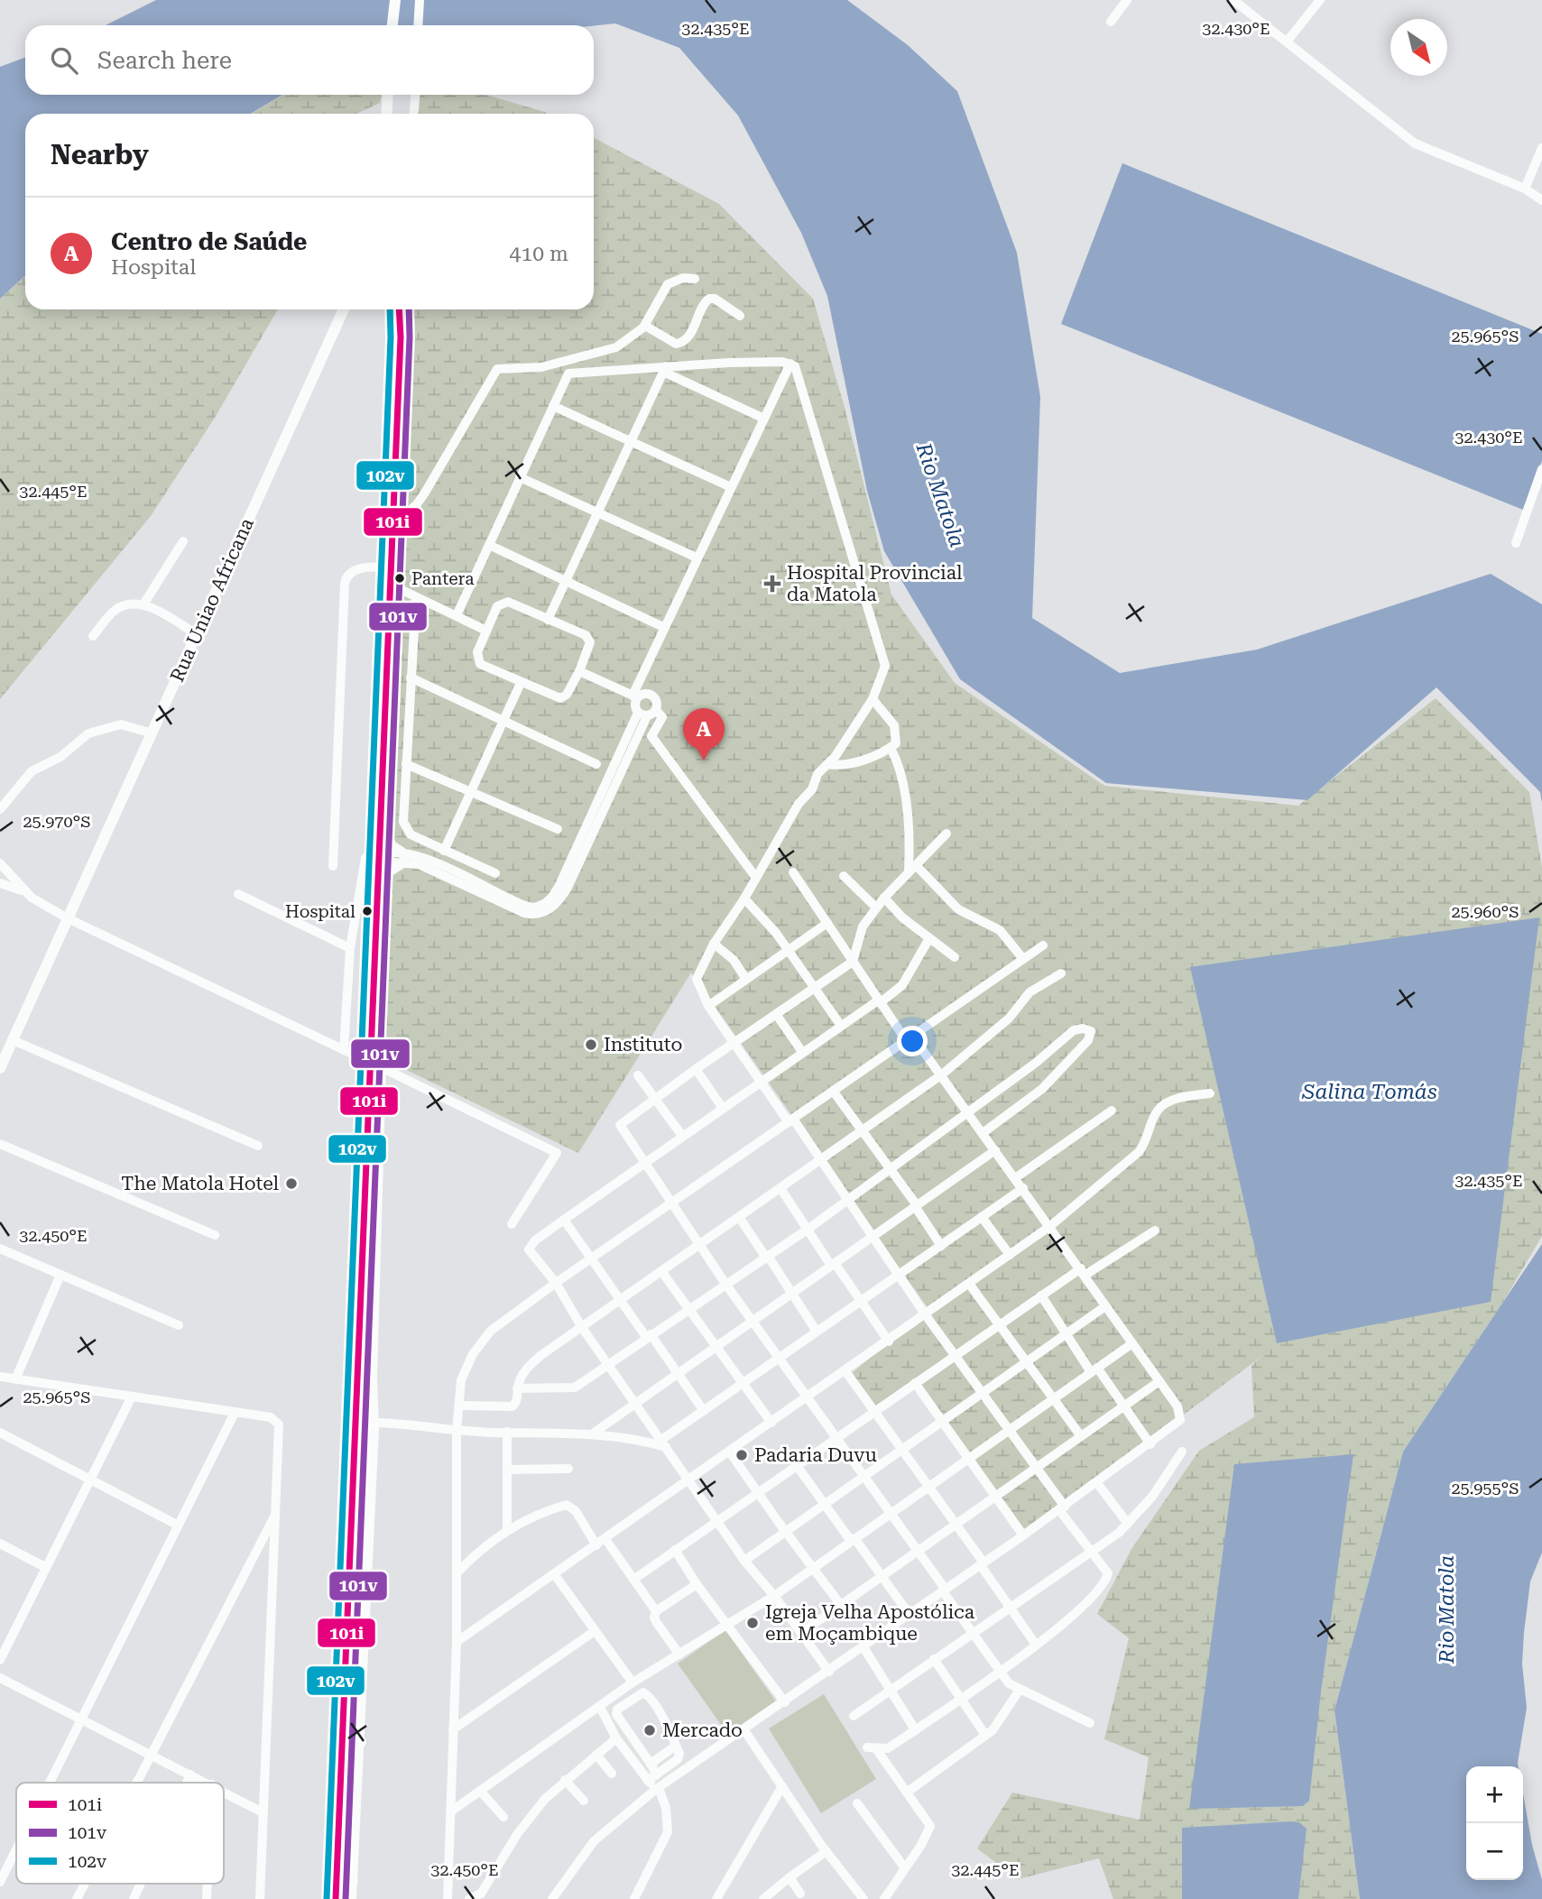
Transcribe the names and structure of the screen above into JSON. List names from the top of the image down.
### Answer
{
  "streets": {
    "main road": ["Rua Uniao Africana"]
  },
  "water": ["Rio Matola", "Salina Tomás"],
  "places": {
    "other": [
      "Pantera",
      "Hospital",
      "Instituto",
      "The Matola Hotel",
      "Padaria Duvu",
      "Igreja Velha Apostólica em Moçambique",
      "Mercado"
    ],
    "health": ["Hospital Provincial da Matola"]
  },
  "lines": ["transit line 101i", "transit line 101v", "transit line 102v"],
  "legend": ["101i", "101v", "102v"],
  "north": "bottom right",
  "page": {
    "search": "Search here",
    "heading": "Nearby",
    "list": [
      {
        "mark": "A",
        "name": "Centro de Saúde",
        "note": "Hospital",
        "value": "410 m"
      }
    ],
    "pins": "A",
    "map_buttons": ["+", "−"]
  },
  "coordinates": [
    "32.435°E",
    "32.430°E",
    "25.965°S",
    "32.445°E",
    "25.970°S",
    "25.960°S",
    "32.450°E",
    "25.955°S"
  ]
}
